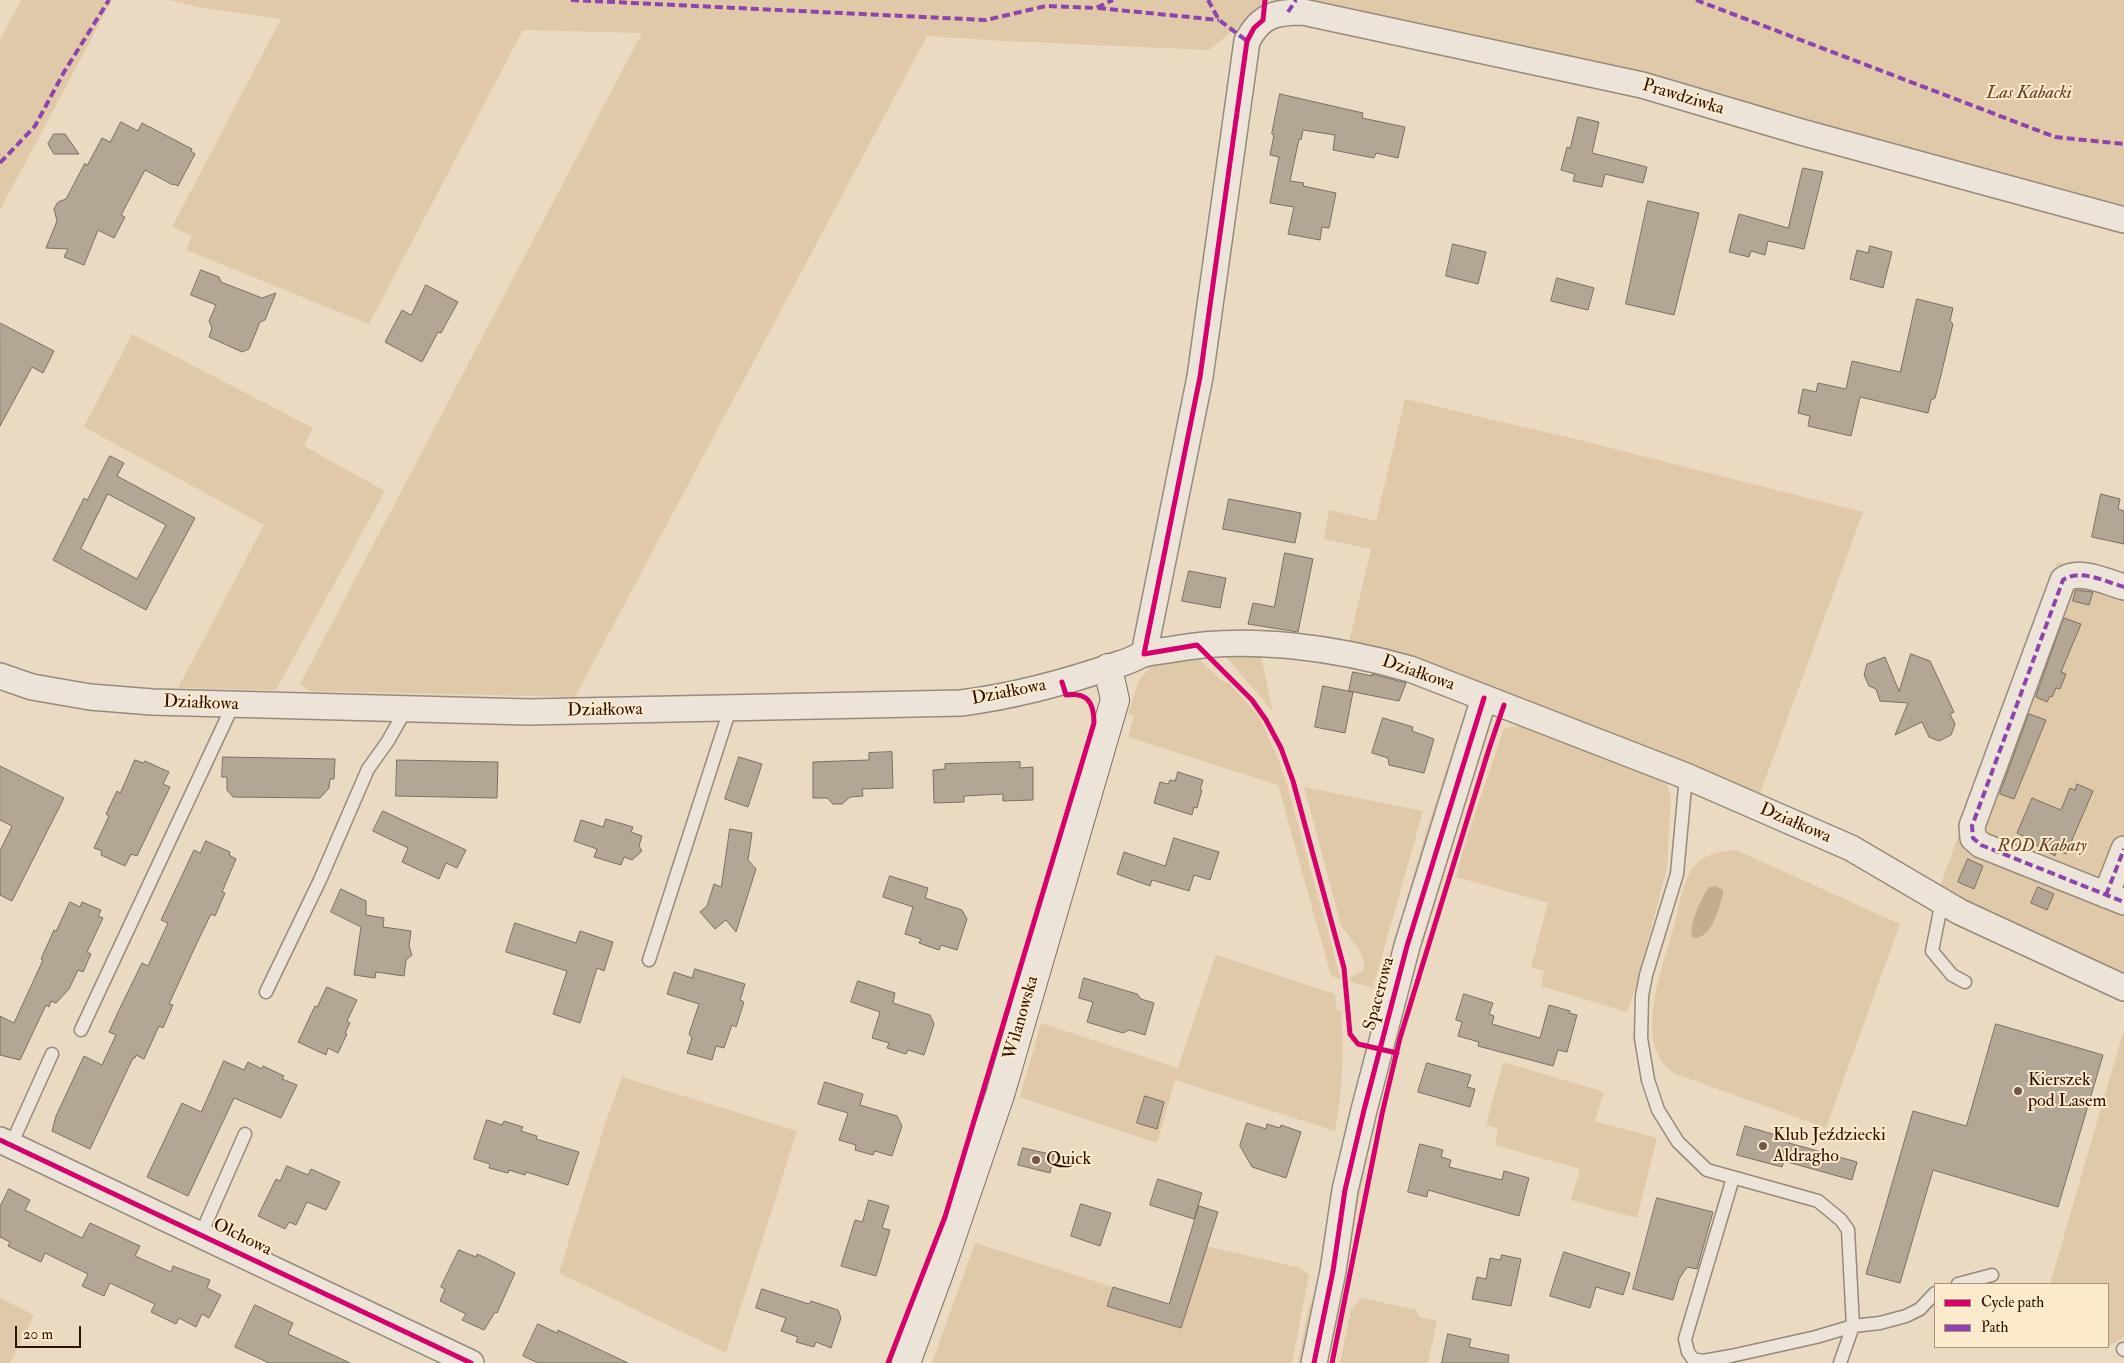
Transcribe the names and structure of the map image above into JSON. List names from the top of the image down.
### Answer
{
  "streets": {
    "street": [
      "Prawdziwka",
      "Działkowa",
      "Spacerowa",
      "Wilanowska",
      "Olchowa"
    ]
  },
  "crossings": [
    ["Prawdziwka", "Działkowa"],
    ["Działkowa", "Spacerowa"],
    ["Działkowa", "Wilanowska"]
  ],
  "parks": ["Las Kabacki", "ROD Kabaty"],
  "places": ["Kierszek pod Lasem", "Klub Jeździecki Aldragho", "Quick"],
  "legend": ["Cycle path", "Path"],
  "scale_bar": "20 m"
}
